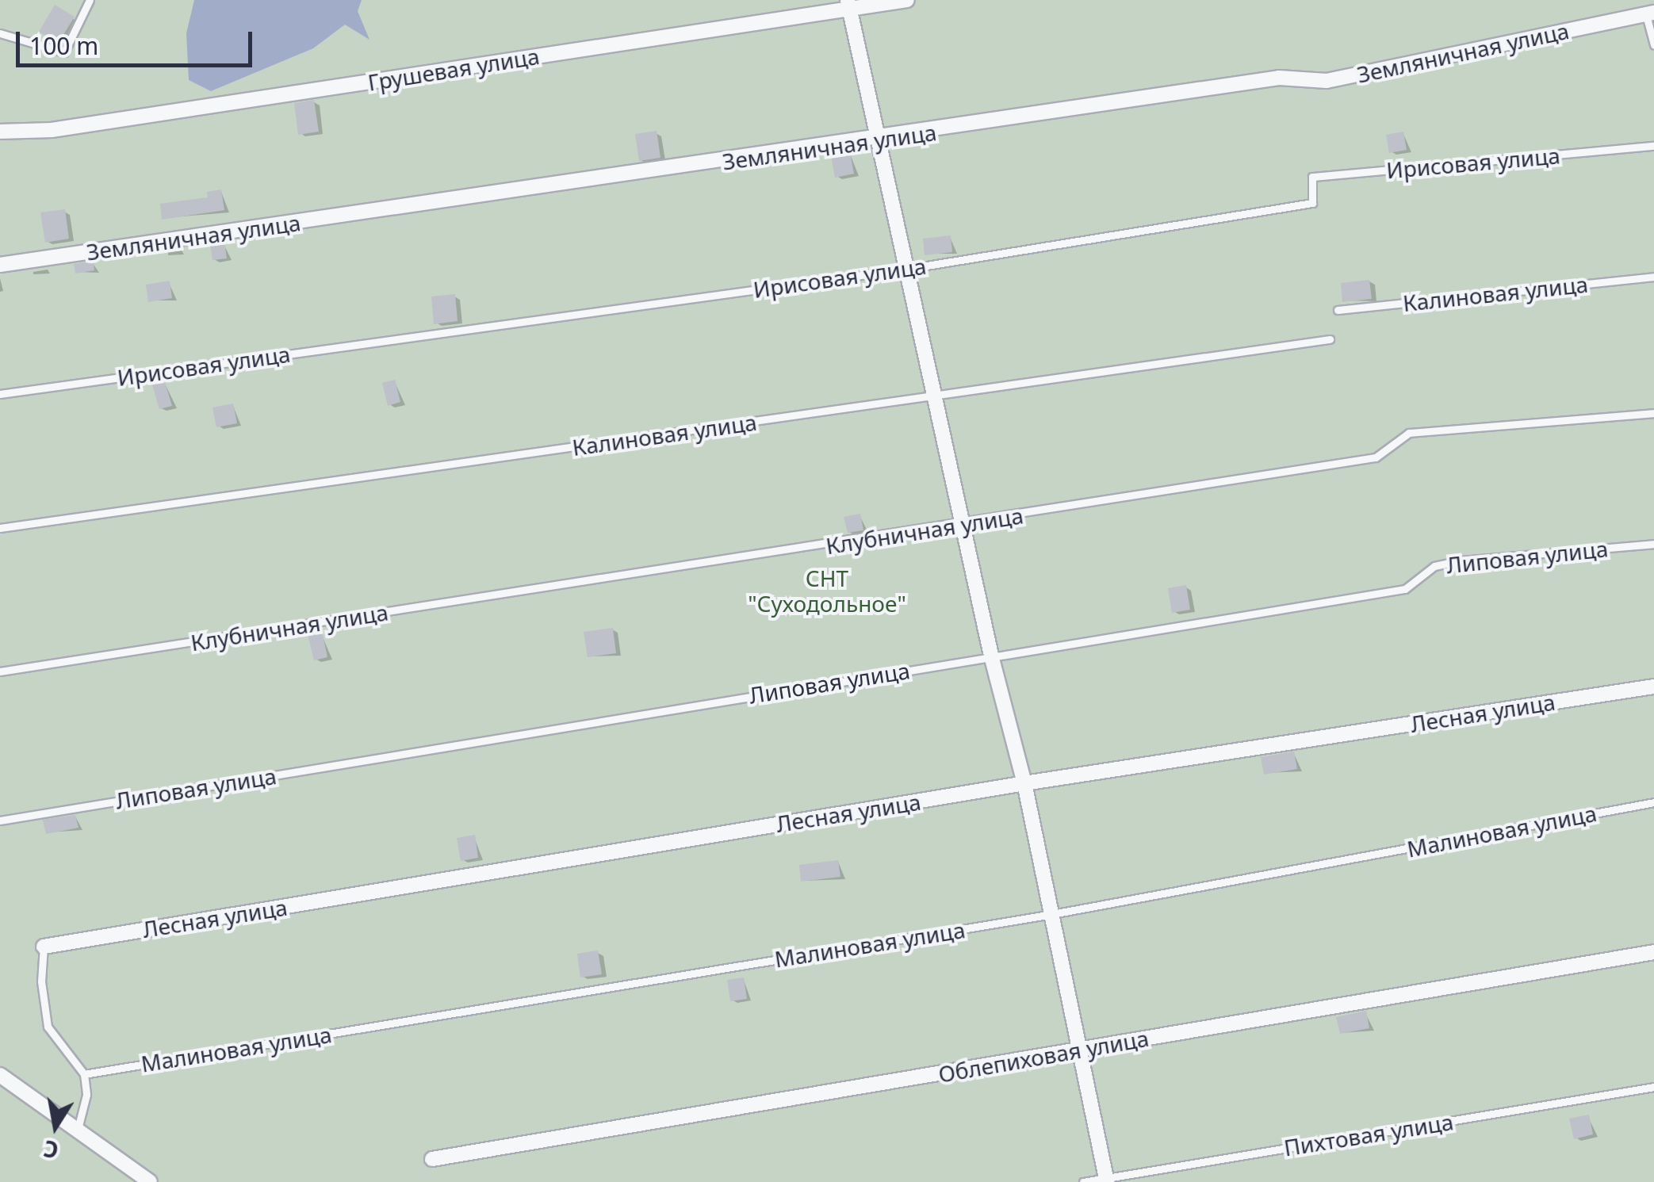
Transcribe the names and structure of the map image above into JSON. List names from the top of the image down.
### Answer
{
  "streets": {
    "street": [
      "Земляничная улица",
      "Грушевая улица",
      "Лесная улица",
      "Облепиховая улица"
    ],
    "lane": [
      "Ирисовая улица",
      "Калиновая улица",
      "Клубничная улица",
      "Липовая улица",
      "Малиновая улица",
      "Пихтовая улица"
    ]
  },
  "parks": ["СНТ \"Суходольное\""],
  "scale_bar": "100 m",
  "north": "bottom"
}
